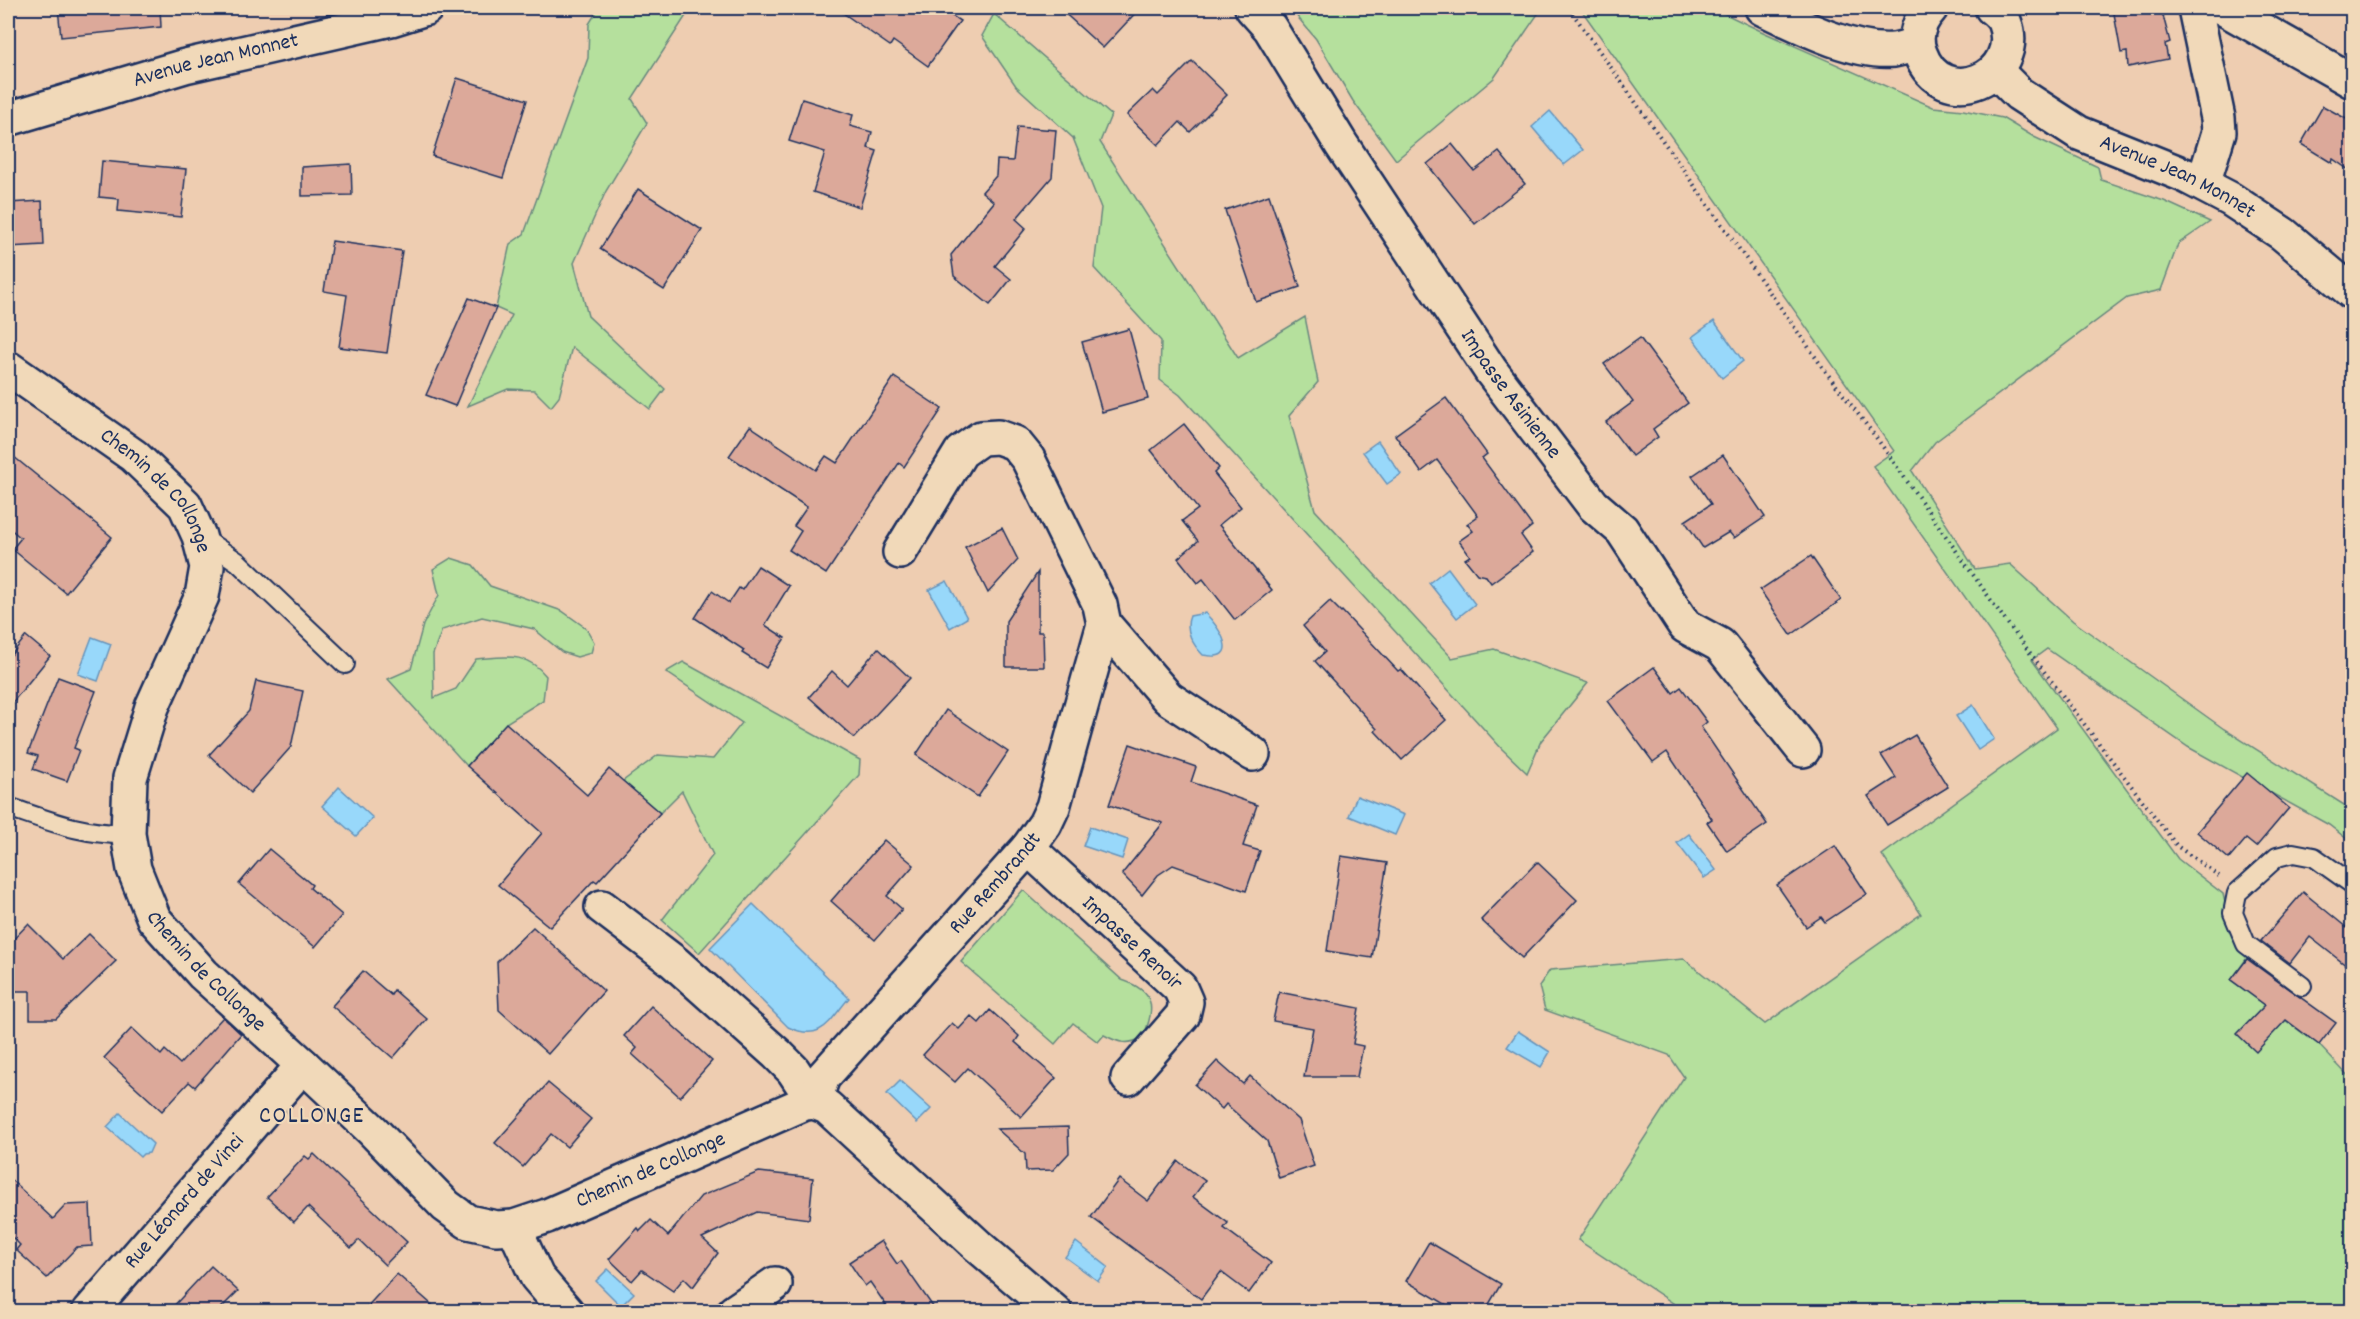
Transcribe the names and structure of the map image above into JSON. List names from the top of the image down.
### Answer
{
  "streets": {
    "street": [
      "Avenue Jean Monnet",
      "Impasse Asinienne",
      "Chemin de Collonge",
      "Rue Rembrandt",
      "Impasse Renoir",
      "Rue Léonard de Vinci"
    ]
  },
  "crossings": [
    ["Chemin de Collonge", "Rue Rembrandt"],
    ["Chemin de Collonge", "Rue Léonard de Vinci"],
    ["Rue Rembrandt", "Impasse Renoir"]
  ],
  "districts": ["COLLONGE"]
}
